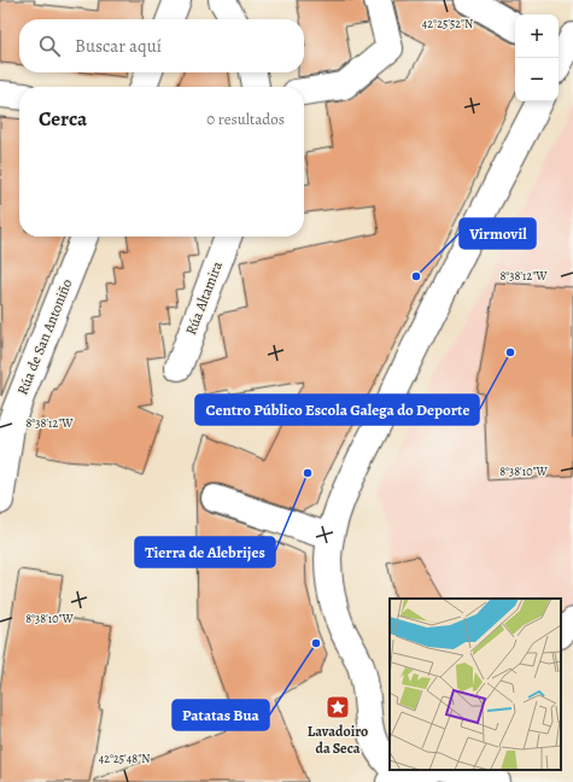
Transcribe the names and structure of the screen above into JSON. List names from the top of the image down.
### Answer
{
  "streets": {
    "street": ["Rúa Altamira", "Rúa de San Antoniño"]
  },
  "places": {
    "other": [
      "Virmovil",
      "Centro Público Escola Galega do Deporte",
      "Tierra de Alebrijes",
      "Patatas Bua"
    ],
    "place": ["Lavadoiro da Seca"]
  },
  "page": {
    "map_buttons": ["+", "−"],
    "search": "Buscar aquí",
    "heading": ["Cerca", "0 resultados"]
  },
  "coordinates": [
    "42°25'52\"N",
    "8°38'12\"W",
    "8°38'10\"W",
    "42°25'48\"N"
  ]
}
